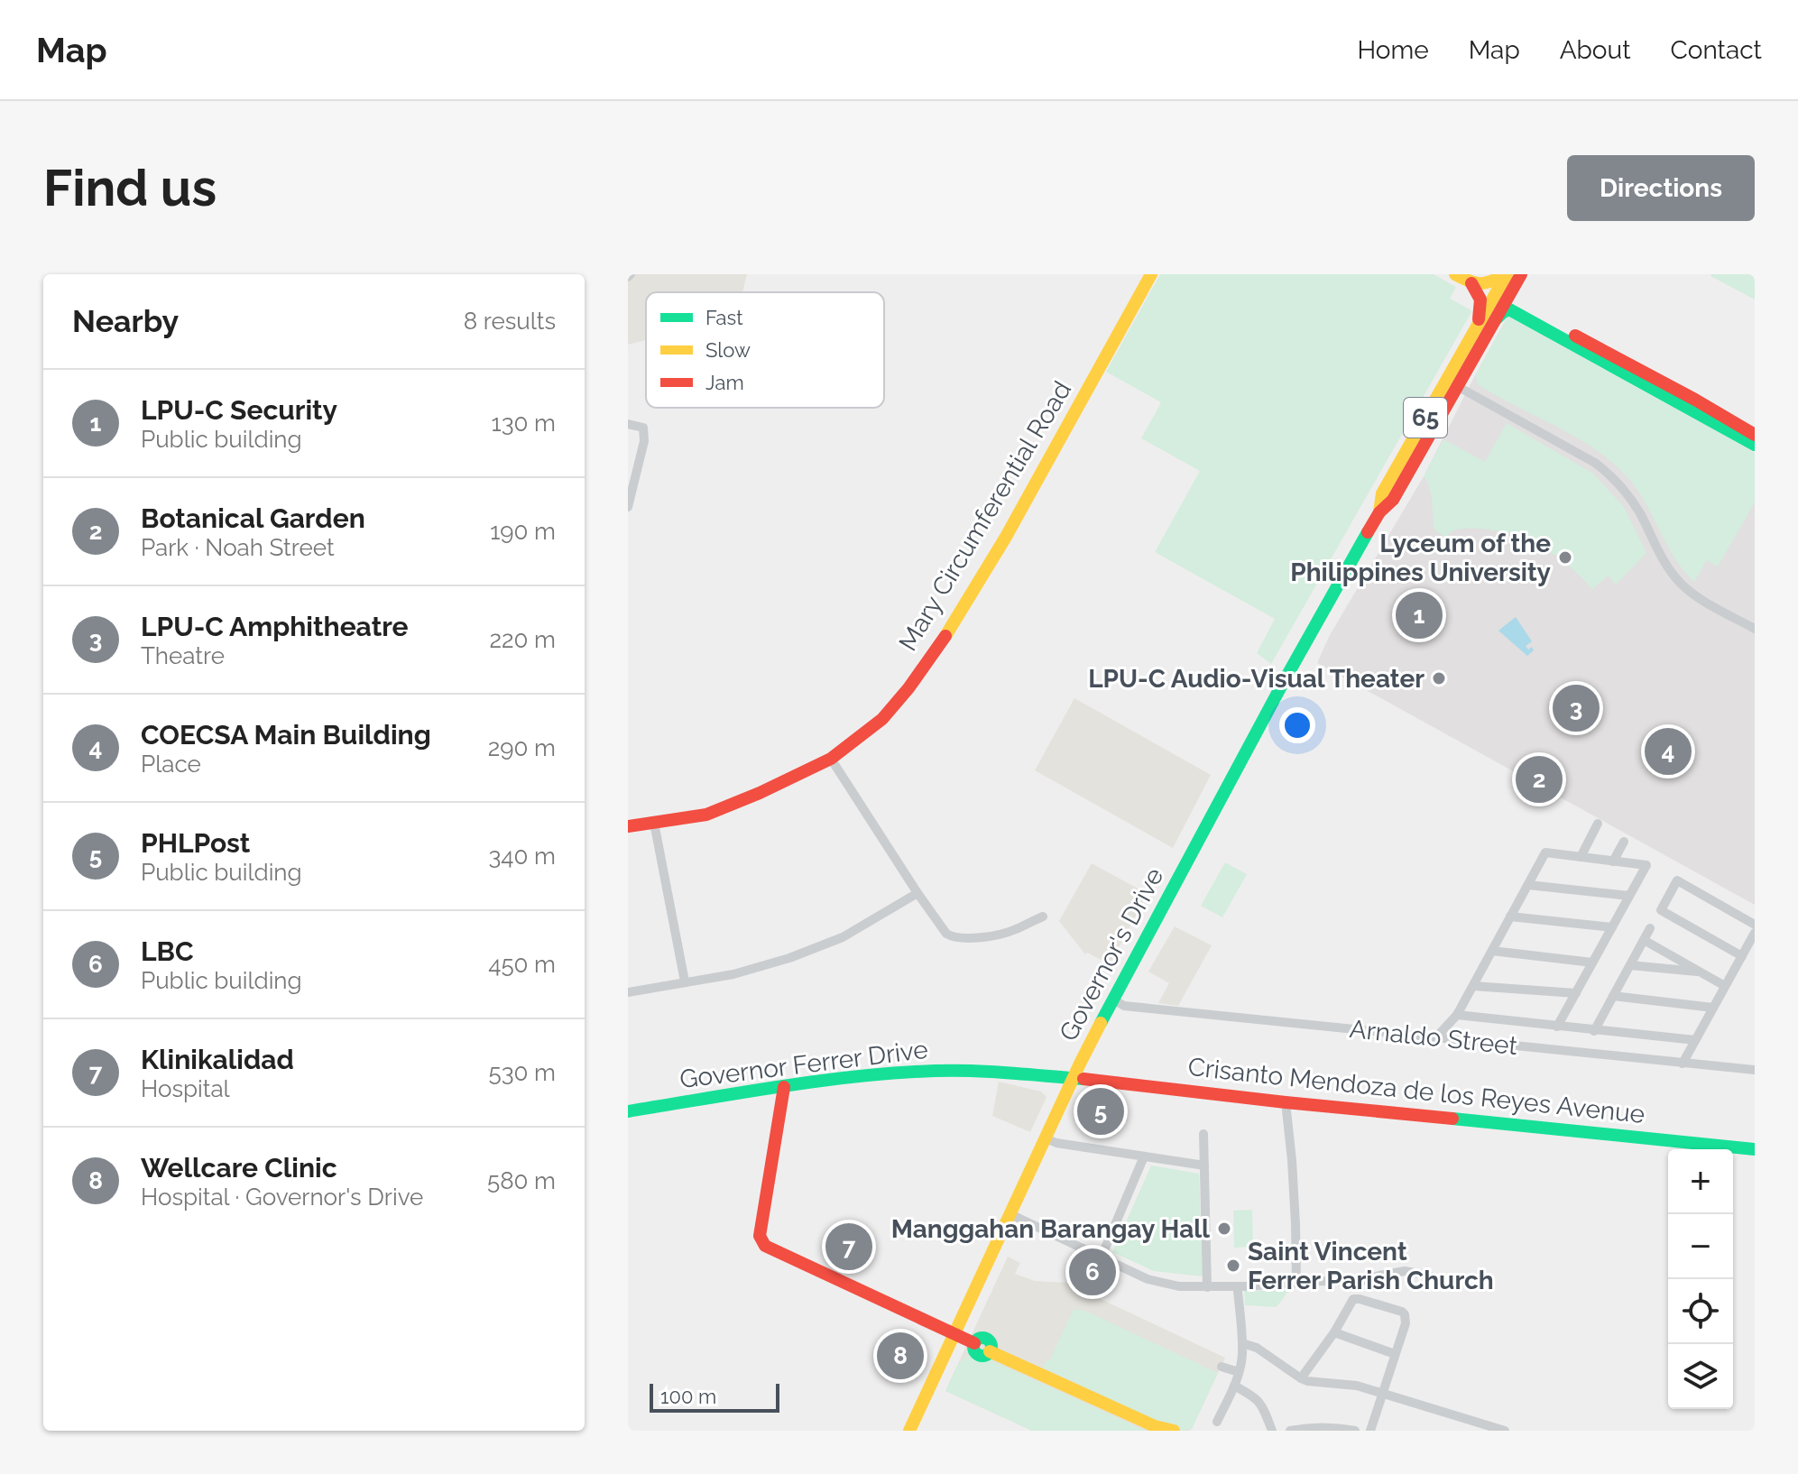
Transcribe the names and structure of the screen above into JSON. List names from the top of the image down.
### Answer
{
  "streets": {
    "main road": [
      "65",
      "Mary Circumferential Road",
      "Governor's Drive",
      "Governor Ferrer Drive",
      "Crisanto Mendoza de los Reyes Avenue"
    ],
    "street": ["Arnaldo Street"]
  },
  "crossings": [
    ["Governor's Drive", "Arnaldo Street"],
    ["Governor's Drive", "Governor Ferrer Drive"],
    ["Governor's Drive", "Crisanto Mendoza de los Reyes Avenue"],
    ["Governor Ferrer Drive", "Crisanto Mendoza de los Reyes Avenue"]
  ],
  "places": [
    "Lyceum of the Philippines University",
    "LPU-C Audio-Visual Theater",
    "Manggahan Barangay Hall",
    "Saint Vincent Ferrer Parish Church"
  ],
  "legend": ["Fast", "Slow", "Jam"],
  "scale_bar": "100 m",
  "page": {
    "header": "Map",
    "nav": [
      "Home",
      "Map",
      "About",
      "Contact"
    ],
    "buttons": "Directions",
    "title": "Find us",
    "heading": ["Nearby", "8 results"],
    "list": [
      {
        "mark": "1",
        "name": "LPU-C Security",
        "note": "Public building",
        "value": "130 m"
      },
      {
        "mark": "2",
        "name": "Botanical Garden",
        "note": "Park · Noah Street",
        "value": "190 m"
      },
      {
        "mark": "3",
        "name": "LPU-C Amphitheatre",
        "note": "Theatre",
        "value": "220 m"
      },
      {
        "mark": "4",
        "name": "COECSA Main Building",
        "note": "Place",
        "value": "290 m"
      },
      {
        "mark": "5",
        "name": "PHLPost",
        "note": "Public building",
        "value": "340 m"
      },
      {
        "mark": "6",
        "name": "LBC",
        "note": "Public building",
        "value": "450 m"
      },
      {
        "mark": "7",
        "name": "Klinikalidad",
        "note": "Hospital",
        "value": "530 m"
      },
      {
        "mark": "8",
        "name": "Wellcare Clinic",
        "note": "Hospital · Governor's Drive",
        "value": "580 m"
      }
    ],
    "pins": [
      "1",
      "3",
      "4",
      "2",
      "5",
      "7",
      "6",
      "8"
    ],
    "map_buttons": ["+", "−"],
    "scale": "100 m"
  }
}
